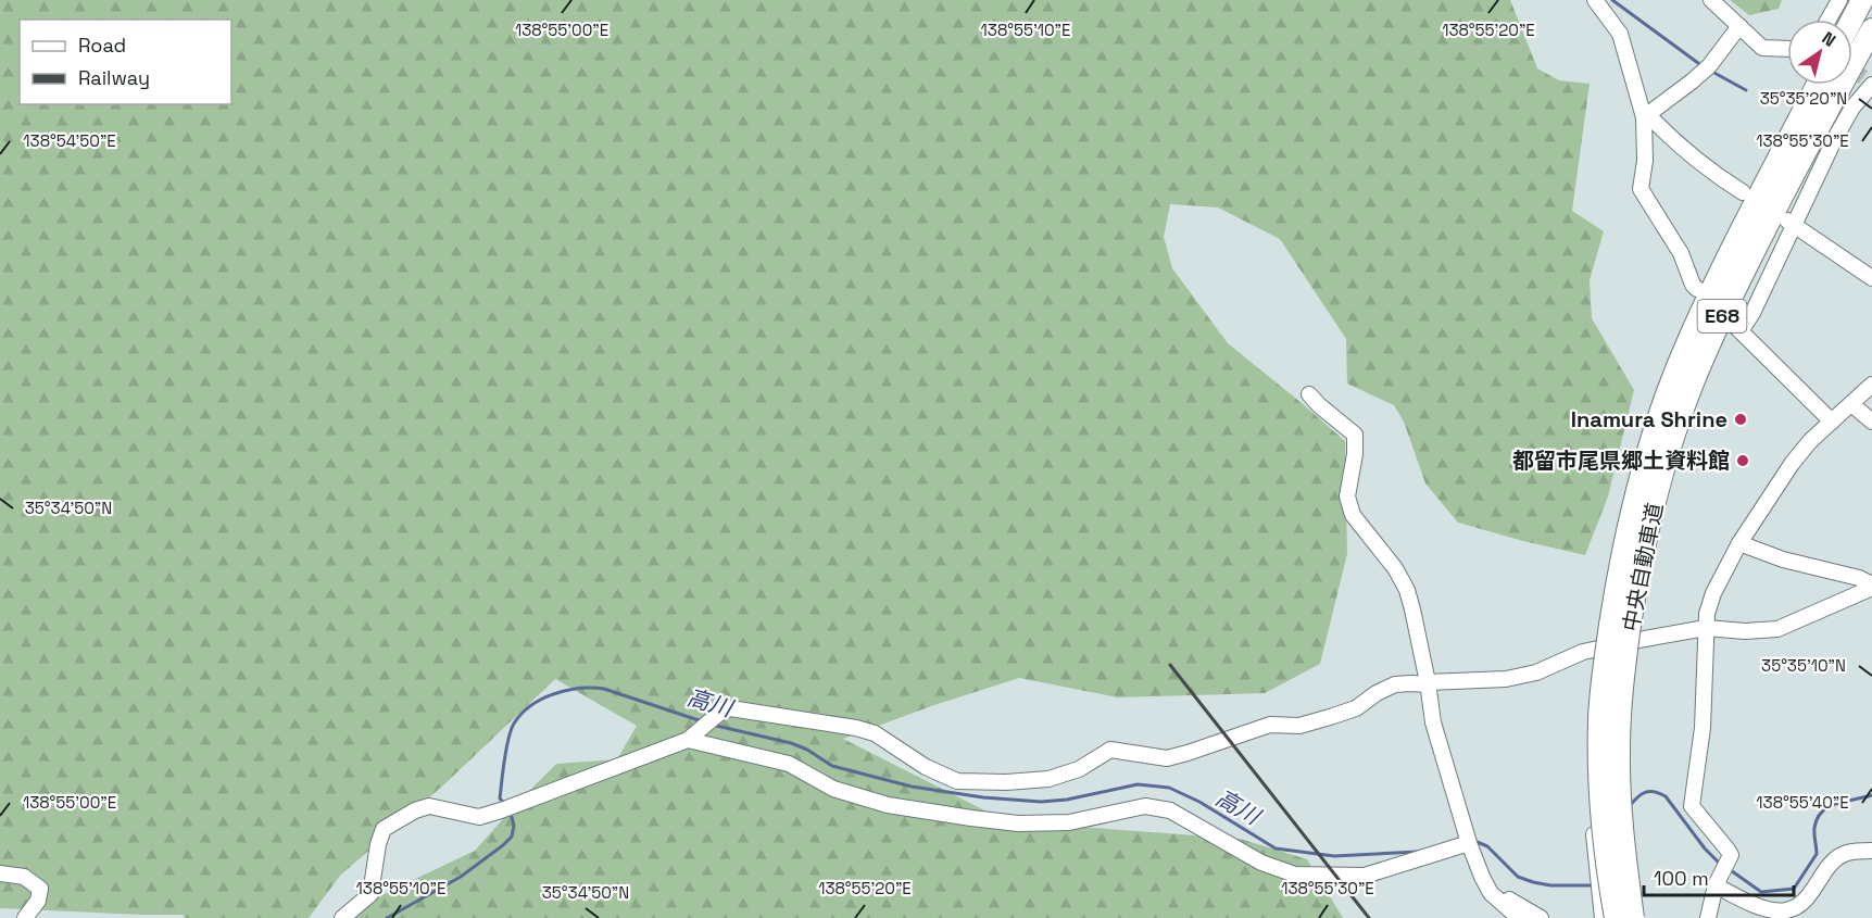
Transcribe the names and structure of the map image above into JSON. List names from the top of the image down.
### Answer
{
  "streets": {
    "highway": ["E68", "中央自動車道"]
  },
  "water": ["高川"],
  "places": ["Inamura Shrine", "都留市尾県郷土資料館"],
  "legend": ["Road", "Railway"],
  "scale_bar": "100 m",
  "north": "top right",
  "coordinates": [
    "138°55'00\"E",
    "138°55'10\"E",
    "138°55'20\"E",
    "35°35'20\"N",
    "138°55'30\"E",
    "138°54'50\"E",
    "35°34'50\"N",
    "35°35'10\"N",
    "138°55'40\"E"
  ]
}
